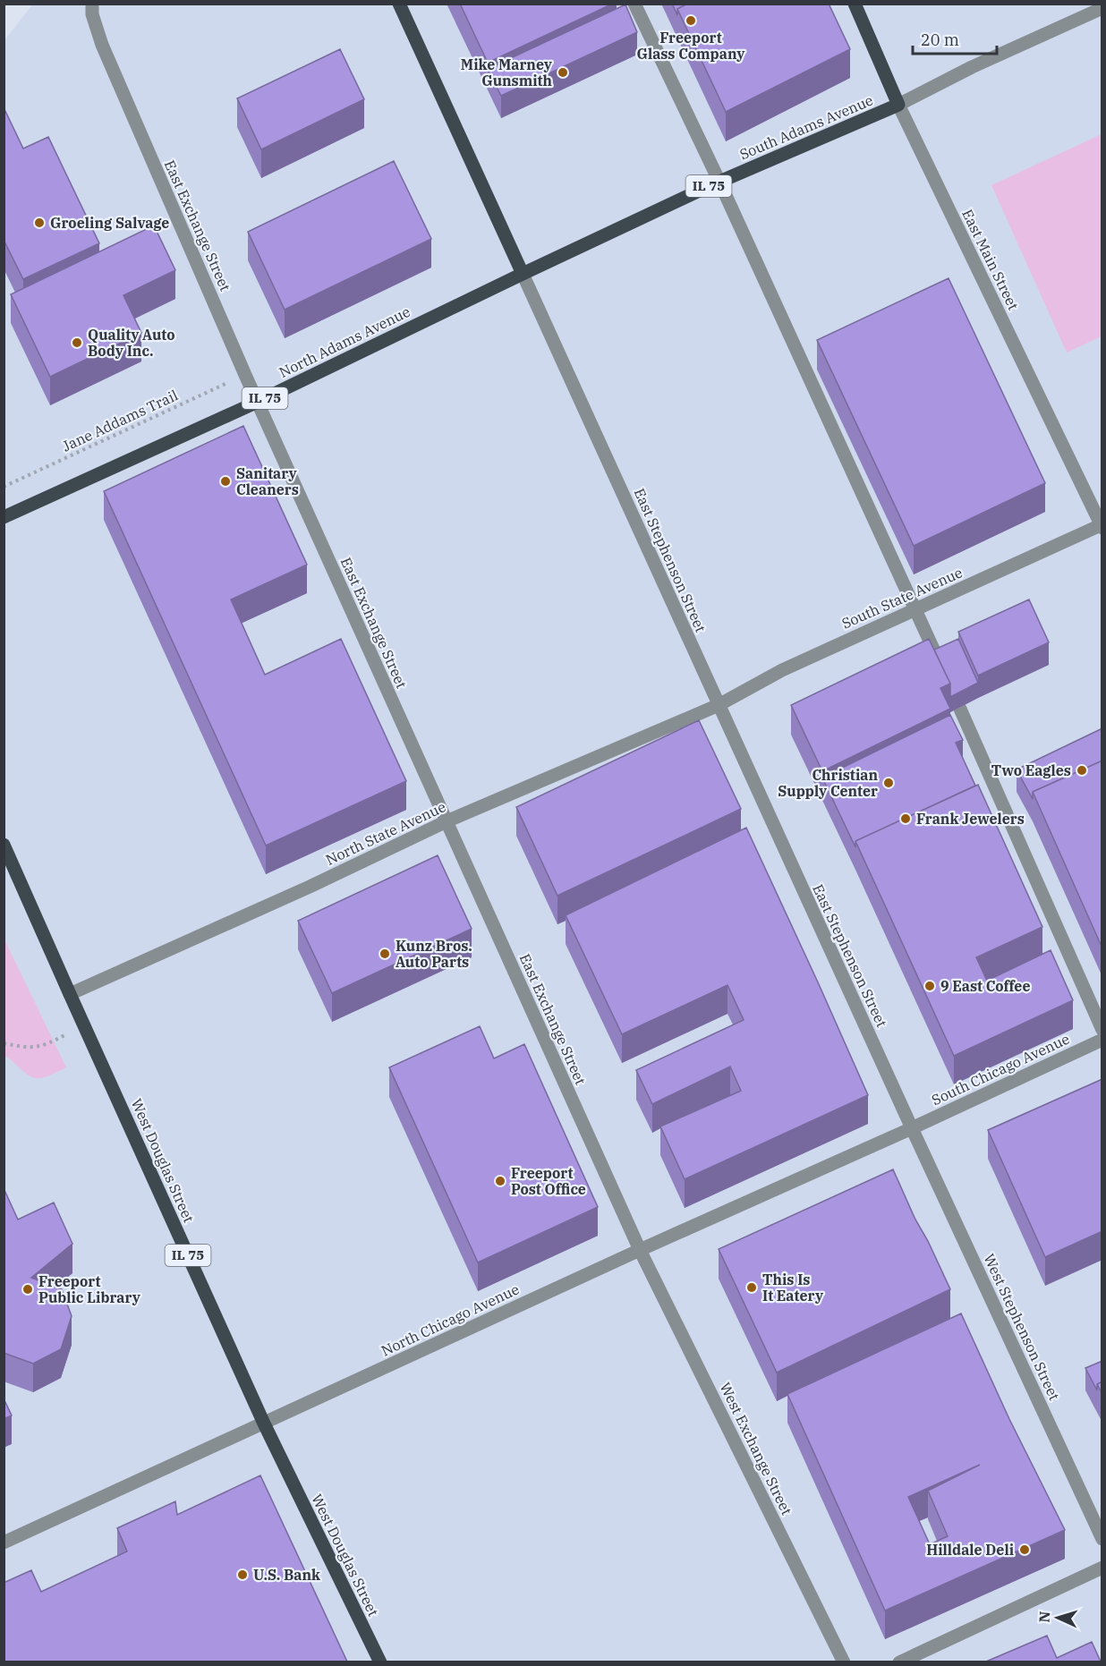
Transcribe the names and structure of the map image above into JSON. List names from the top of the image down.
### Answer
{
  "streets": {
    "main road": [
      "South Adams Avenue",
      "IL 75",
      "East Main Street",
      "North Adams Avenue",
      "East Stephenson Street",
      "West Douglas Street"
    ],
    "street": [
      "East Exchange Street",
      "South State Avenue",
      "North State Avenue",
      "South Chicago Avenue",
      "North Chicago Avenue",
      "West Stephenson Street",
      "West Exchange Street"
    ],
    "path": ["Jane Addams Trail"]
  },
  "crossings": [
    ["South Adams Avenue", "East Main Street"],
    ["South Adams Avenue", "North Adams Avenue"],
    ["South Adams Avenue", "East Stephenson Street"],
    ["East Exchange Street", "North Adams Avenue"],
    ["East Exchange Street", "Jane Addams Trail"],
    ["East Exchange Street", "North State Avenue"],
    ["East Exchange Street", "North Chicago Avenue"],
    ["East Exchange Street", "West Exchange Street"],
    ["East Main Street", "South State Avenue"],
    ["North Adams Avenue", "East Stephenson Street"],
    ["East Stephenson Street", "South State Avenue"],
    ["East Stephenson Street", "North State Avenue"],
    ["East Stephenson Street", "South Chicago Avenue"],
    ["East Stephenson Street", "North Chicago Avenue"],
    ["East Stephenson Street", "West Stephenson Street"],
    ["South State Avenue", "North State Avenue"],
    ["North State Avenue", "West Douglas Street"],
    ["South Chicago Avenue", "North Chicago Avenue"],
    ["South Chicago Avenue", "West Stephenson Street"],
    ["West Douglas Street", "North Chicago Avenue"],
    ["North Chicago Avenue", "West Stephenson Street"],
    ["North Chicago Avenue", "West Exchange Street"]
  ],
  "places": [
    "Freeport Glass Company",
    "Mike Marney Gunsmith",
    "Groeling Salvage",
    "Quality Auto Body Inc.",
    "Sanitary Cleaners",
    "Two Eagles",
    "Christian Supply Center",
    "Frank Jewelers",
    "Kunz Bros. Auto Parts",
    "9 East Coffee",
    "Freeport Post Office",
    "This Is It Eatery",
    "Freeport Public Library",
    "Hilldale Deli",
    "U.S. Bank"
  ],
  "scale_bar": "20 m",
  "north": "left"
}
